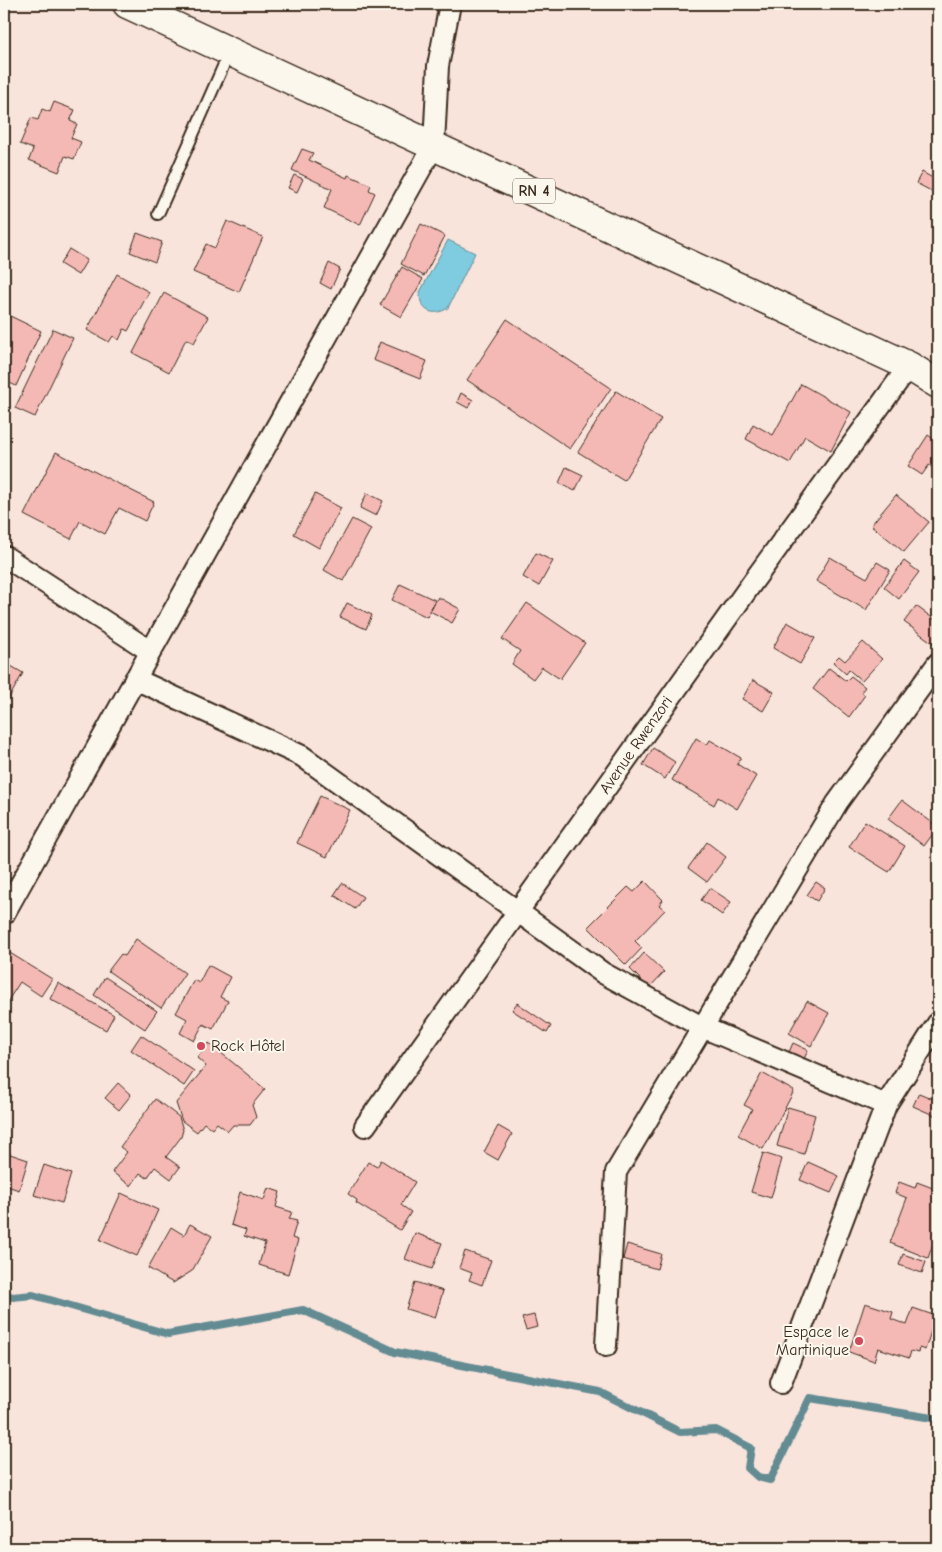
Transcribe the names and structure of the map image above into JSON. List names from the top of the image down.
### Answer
{
  "streets": {
    "highway": ["RN 4"],
    "street": ["Avenue Rwenzori"]
  },
  "crossings": [
    ["RN 4", "Avenue Rwenzori"]
  ],
  "places": ["Rock Hôtel", "Espace le Martinique"]
}
